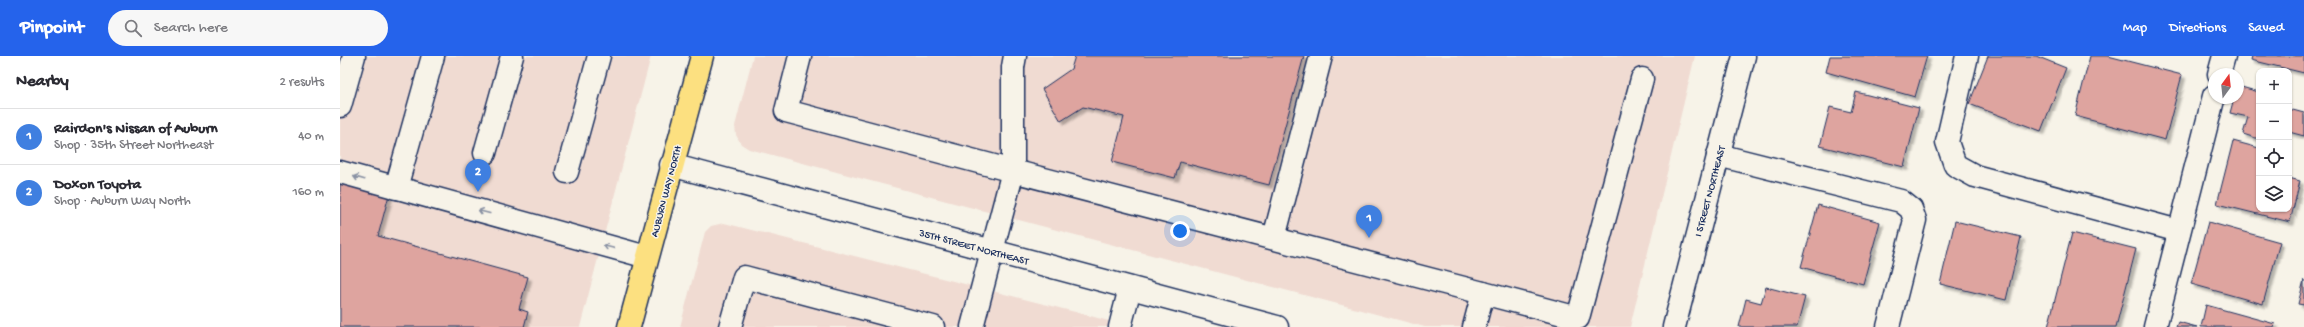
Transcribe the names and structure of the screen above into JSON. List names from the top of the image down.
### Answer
{
  "streets": {
    "main road": ["AUBURN WAY NORTH"],
    "street": ["I STREET NORTHEAST", "35TH STREET NORTHEAST"]
  },
  "crossings": [
    ["AUBURN WAY NORTH", "35TH STREET NORTHEAST"]
  ],
  "north": "top",
  "page": {
    "header": "Pinpoint",
    "search": "Search here",
    "nav": ["Map", "Directions", "Saved"],
    "heading": ["Nearby", "2 results"],
    "map_buttons": ["+", "−"],
    "list": [
      {
        "mark": "1",
        "name": "Rairdon's Nissan of Auburn",
        "note": "Shop · 35th Street Northeast",
        "value": "40 m"
      },
      {
        "mark": "2",
        "name": "Doxon Toyota",
        "note": "Shop · Auburn Way North",
        "value": "160 m"
      }
    ],
    "pins": ["2", "1"]
  }
}
